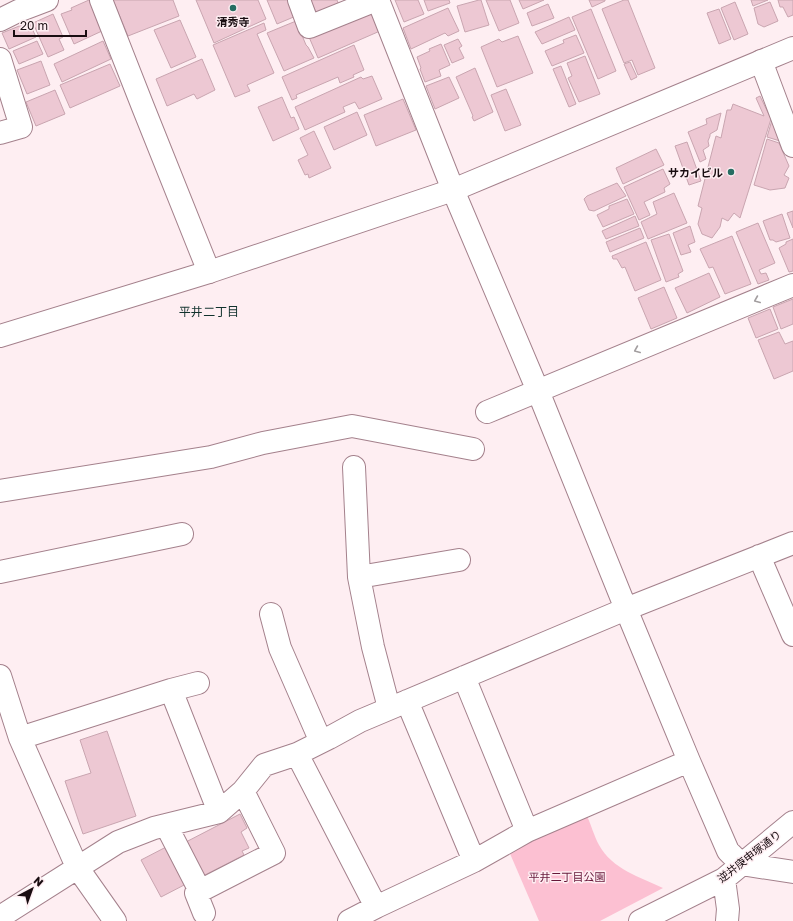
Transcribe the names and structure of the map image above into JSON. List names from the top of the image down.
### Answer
{
  "streets": {
    "street": ["逆井庚申塚通り"]
  },
  "districts": ["平井二丁目"],
  "parks": ["平井二丁目公園"],
  "places": ["清秀寺", "サカイビル"],
  "scale_bar": "20 m",
  "north": "top right"
}
